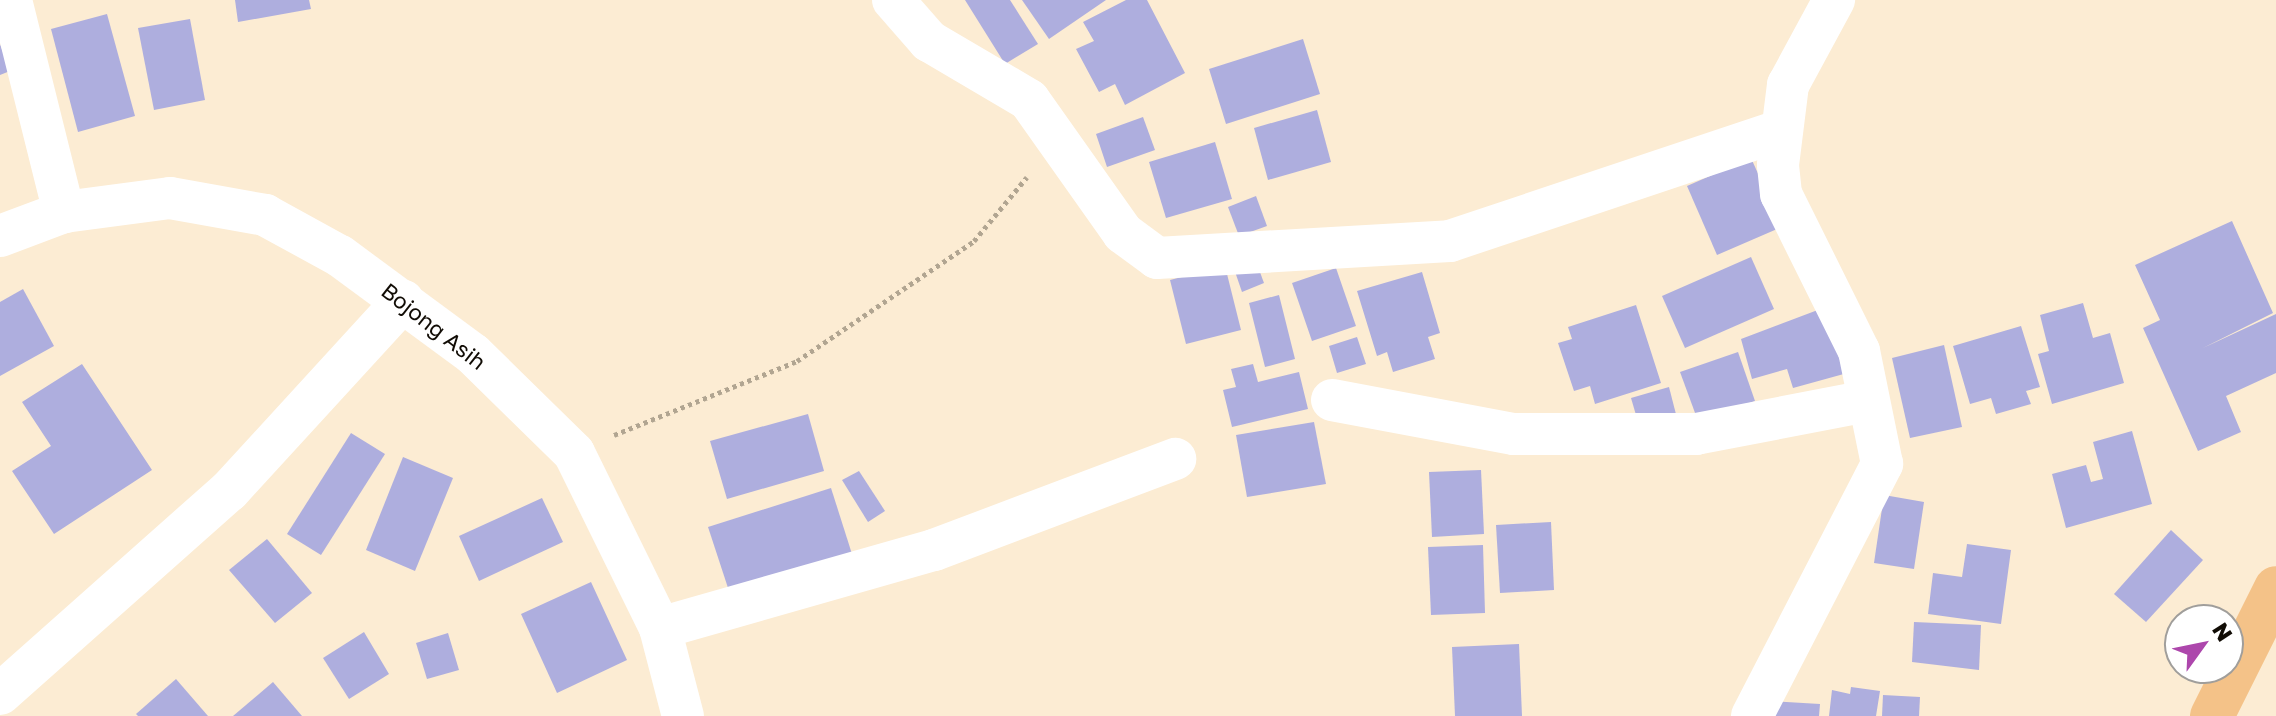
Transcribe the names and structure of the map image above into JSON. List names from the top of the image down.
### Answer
{
  "streets": {
    "street": ["Bojong Asih"]
  },
  "north": "top right"
}
